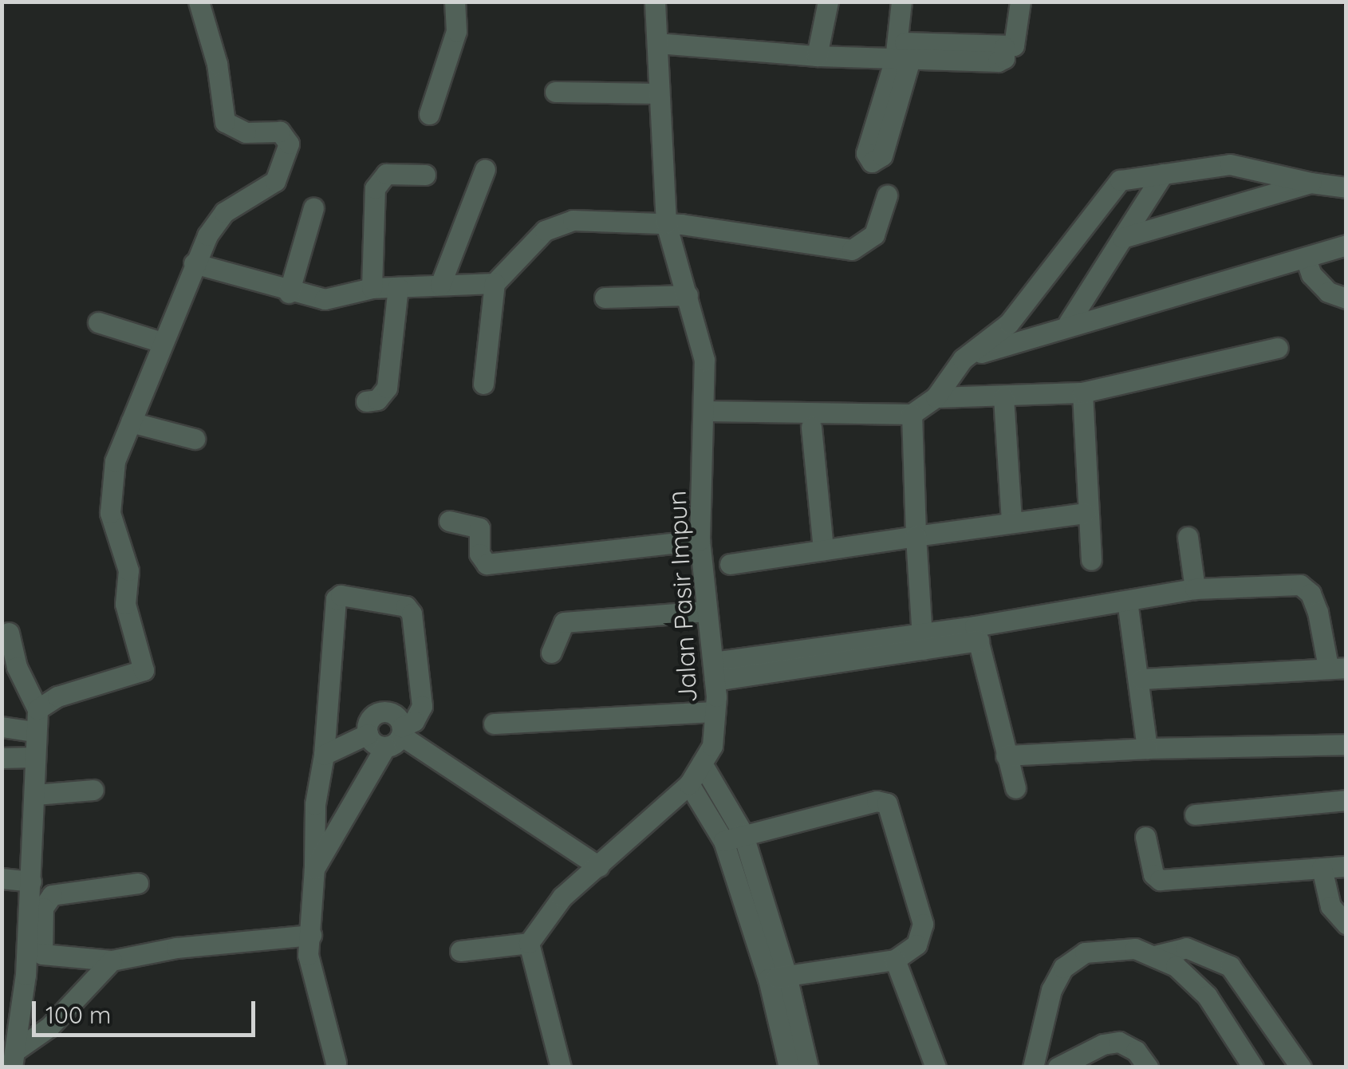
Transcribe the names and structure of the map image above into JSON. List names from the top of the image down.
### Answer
{
  "streets": {
    "street": ["Jalan Pasir Impun"]
  },
  "scale_bar": "100 m"
}
